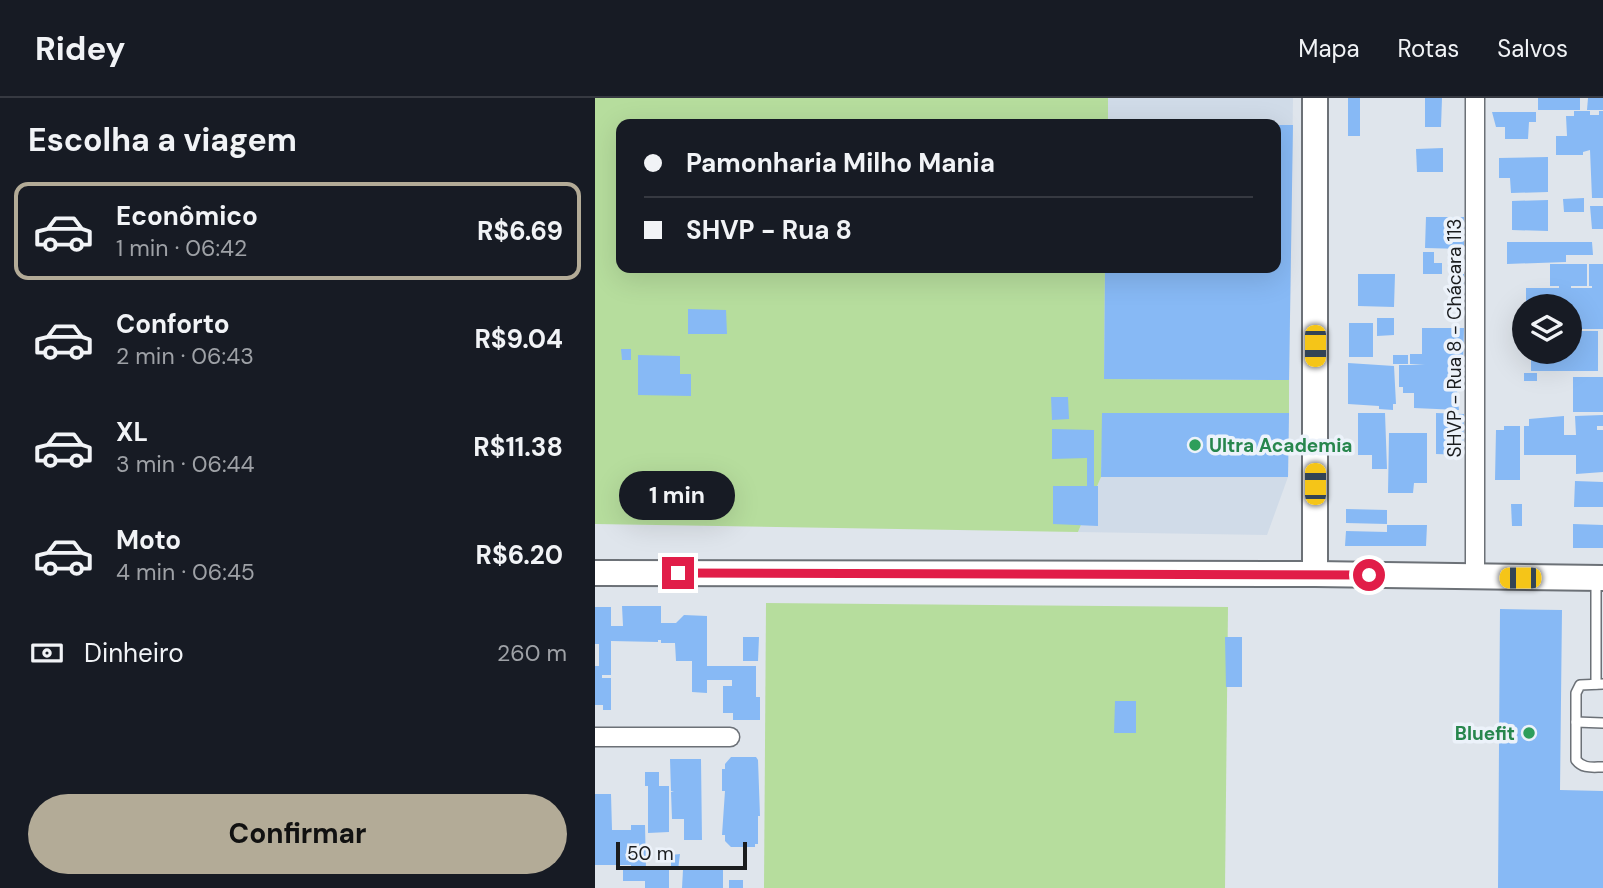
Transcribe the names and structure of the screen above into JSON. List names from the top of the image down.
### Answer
{
  "streets": {
    "street": ["SHVP - Rua 8 - Chácara 113"]
  },
  "places": ["Ultra Academia", "Bluefit"],
  "scale_bar": "50 m",
  "page": {
    "header": "Ridey",
    "nav": ["Mapa", "Rotas", "Salvos"],
    "heading": "Escolha a viagem",
    "banner": ["Pamonharia Milho Mania", "SHVP - Rua 8"],
    "list": [
      {
        "name": "Econômico",
        "note": "1 min · 06:42",
        "value": "R$6.69"
      },
      {
        "name": "Conforto",
        "note": "2 min · 06:43",
        "value": "R$9.04"
      },
      {
        "name": "XL",
        "note": "3 min · 06:44",
        "value": "R$11.38"
      },
      {
        "name": "Moto",
        "note": "4 min · 06:45",
        "value": "R$6.20"
      }
    ],
    "bubble": "1 min",
    "pay": ["Dinheiro", "260 m"],
    "buttons": "Confirmar",
    "scale": "50 m"
  }
}
